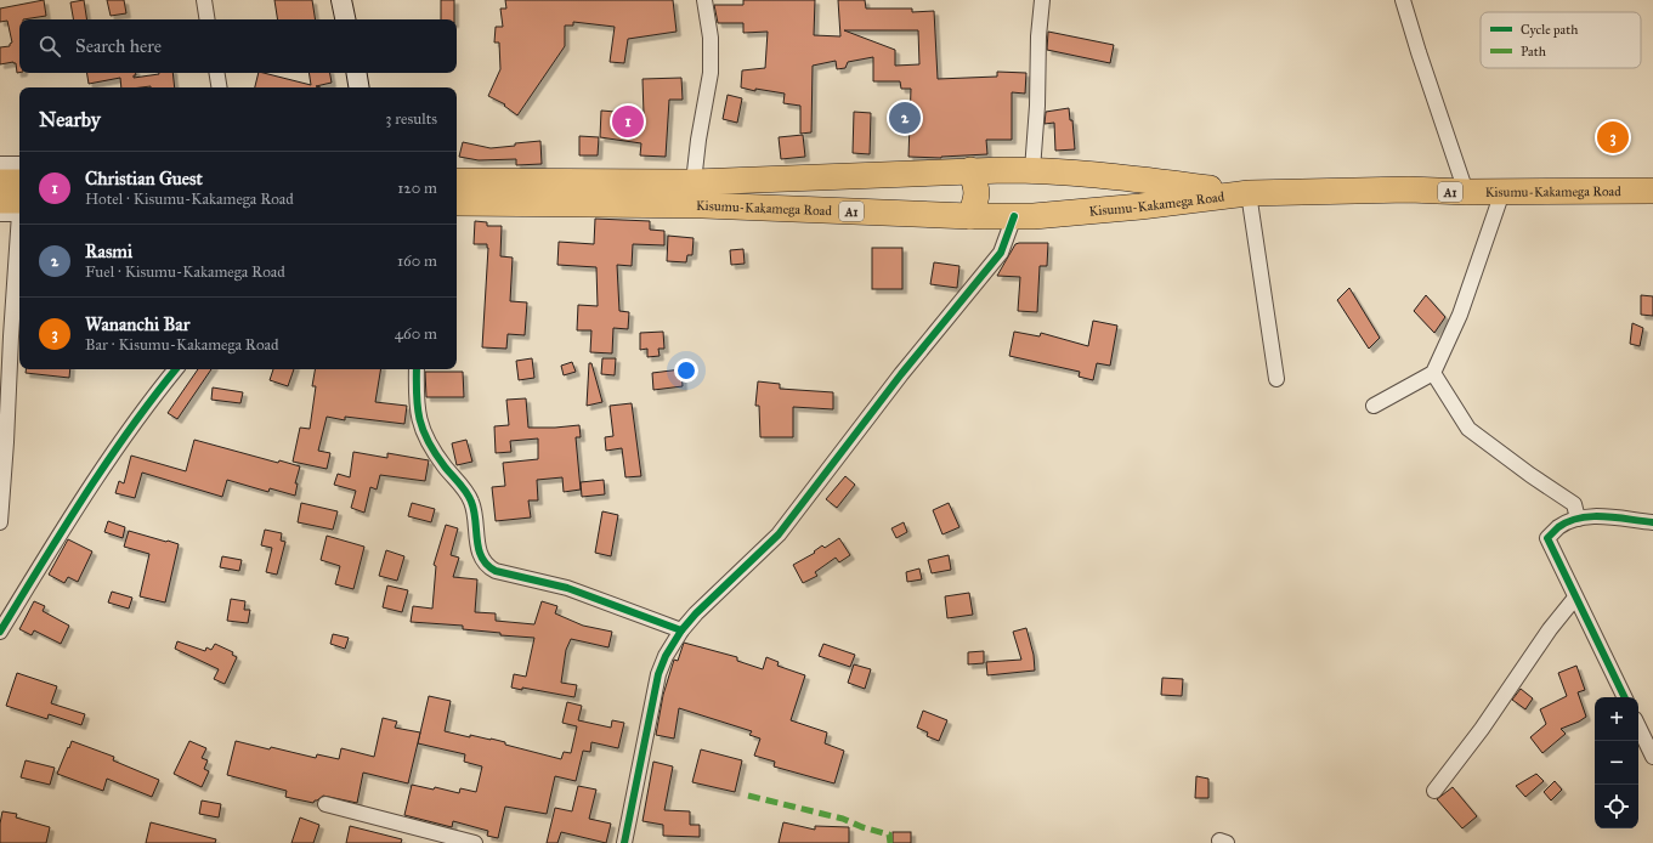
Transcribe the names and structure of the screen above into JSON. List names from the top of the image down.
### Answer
{
  "streets": {
    "highway": ["A1", "Kisumu-Kakamega Road"]
  },
  "legend": ["Cycle path", "Path"],
  "page": {
    "search": "Search here",
    "heading": ["Nearby", "3 results"],
    "pins": ["2", "1", "3"],
    "list": [
      {
        "mark": "1",
        "name": "Christian Guest",
        "note": "Hotel · Kisumu-Kakamega Road",
        "value": "120 m"
      },
      {
        "mark": "2",
        "name": "Rasmi",
        "note": "Fuel · Kisumu-Kakamega Road",
        "value": "160 m"
      },
      {
        "mark": "3",
        "name": "Wananchi Bar",
        "note": "Bar · Kisumu-Kakamega Road",
        "value": "460 m"
      }
    ],
    "map_buttons": ["+", "−"]
  }
}
